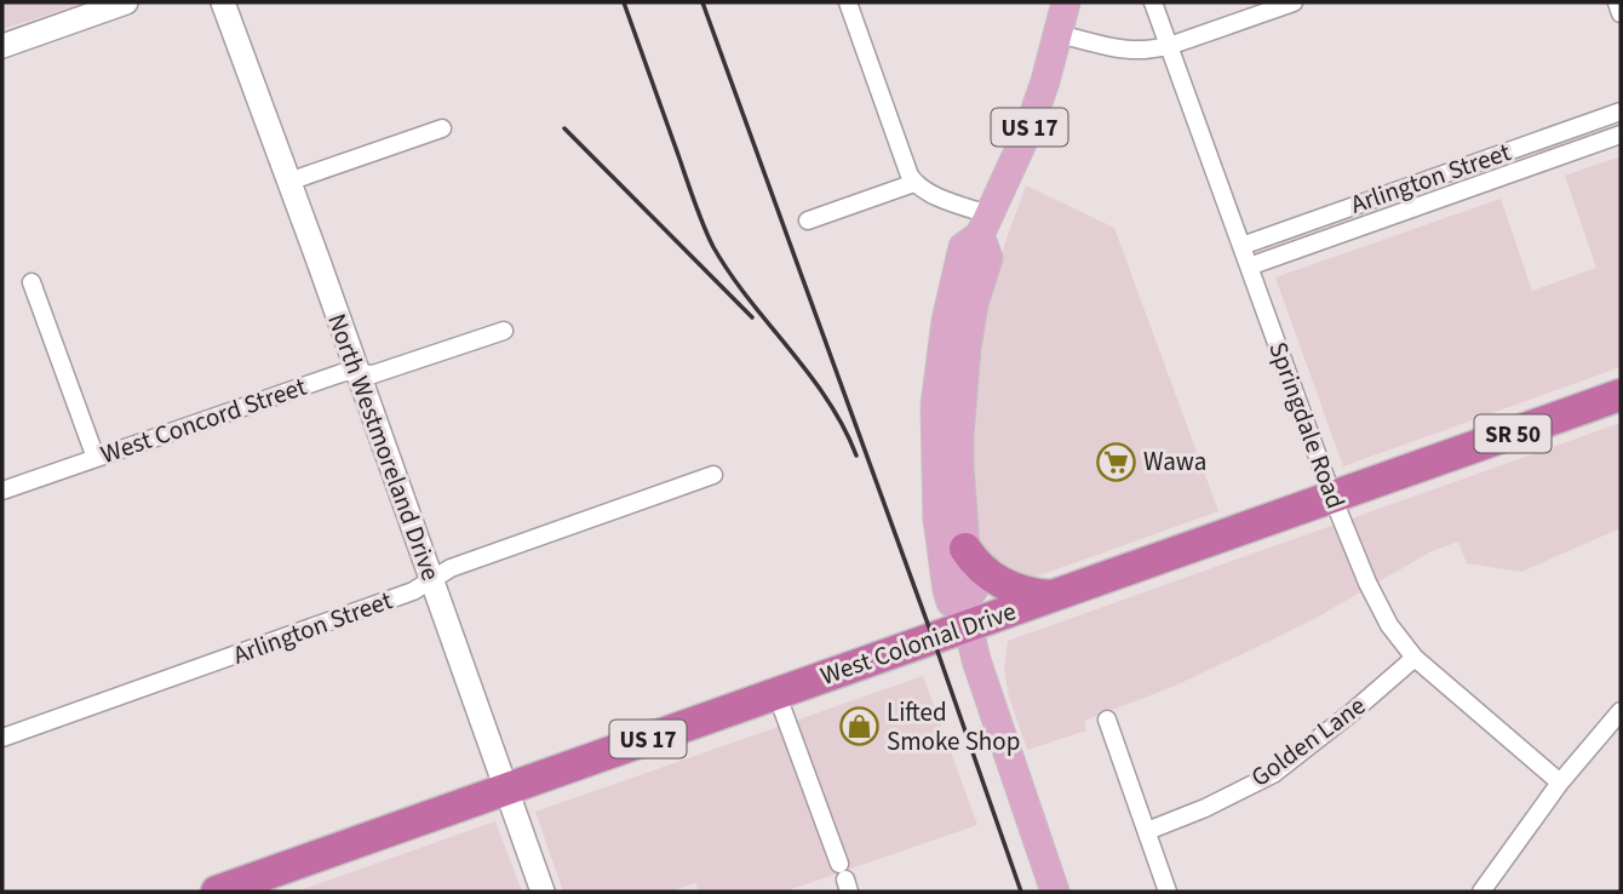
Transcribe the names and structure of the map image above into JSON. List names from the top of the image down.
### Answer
{
  "streets": {
    "highway": ["US 17", "SR 50", "West Colonial Drive"],
    "street": [
      "Arlington Street",
      "West Concord Street",
      "Springdale Road",
      "North Westmoreland Drive",
      "Golden Lane"
    ]
  },
  "crossings": [
    ["US 17", "West Colonial Drive"],
    ["Arlington Street", "Springdale Road"],
    ["Arlington Street", "North Westmoreland Drive"],
    ["West Concord Street", "North Westmoreland Drive"],
    ["Springdale Road", "West Colonial Drive"],
    ["Springdale Road", "Golden Lane"],
    ["North Westmoreland Drive", "West Colonial Drive"]
  ],
  "places": {
    "supermarket": ["Wawa"],
    "shop": ["Lifted Smoke Shop"]
  }
}
